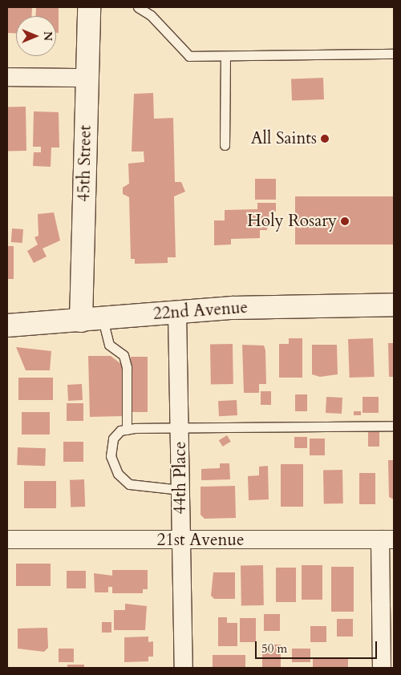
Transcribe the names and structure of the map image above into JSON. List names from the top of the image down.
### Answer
{
  "streets": {
    "street": [
      "45th Street",
      "22nd Avenue",
      "44th Place",
      "21st Avenue"
    ]
  },
  "crossings": [
    ["45th Street", "22nd Avenue"],
    ["22nd Avenue", "44th Place"],
    ["44th Place", "21st Avenue"]
  ],
  "places": ["All Saints", "Holy Rosary"],
  "scale_bar": "50 m",
  "north": "right"
}
